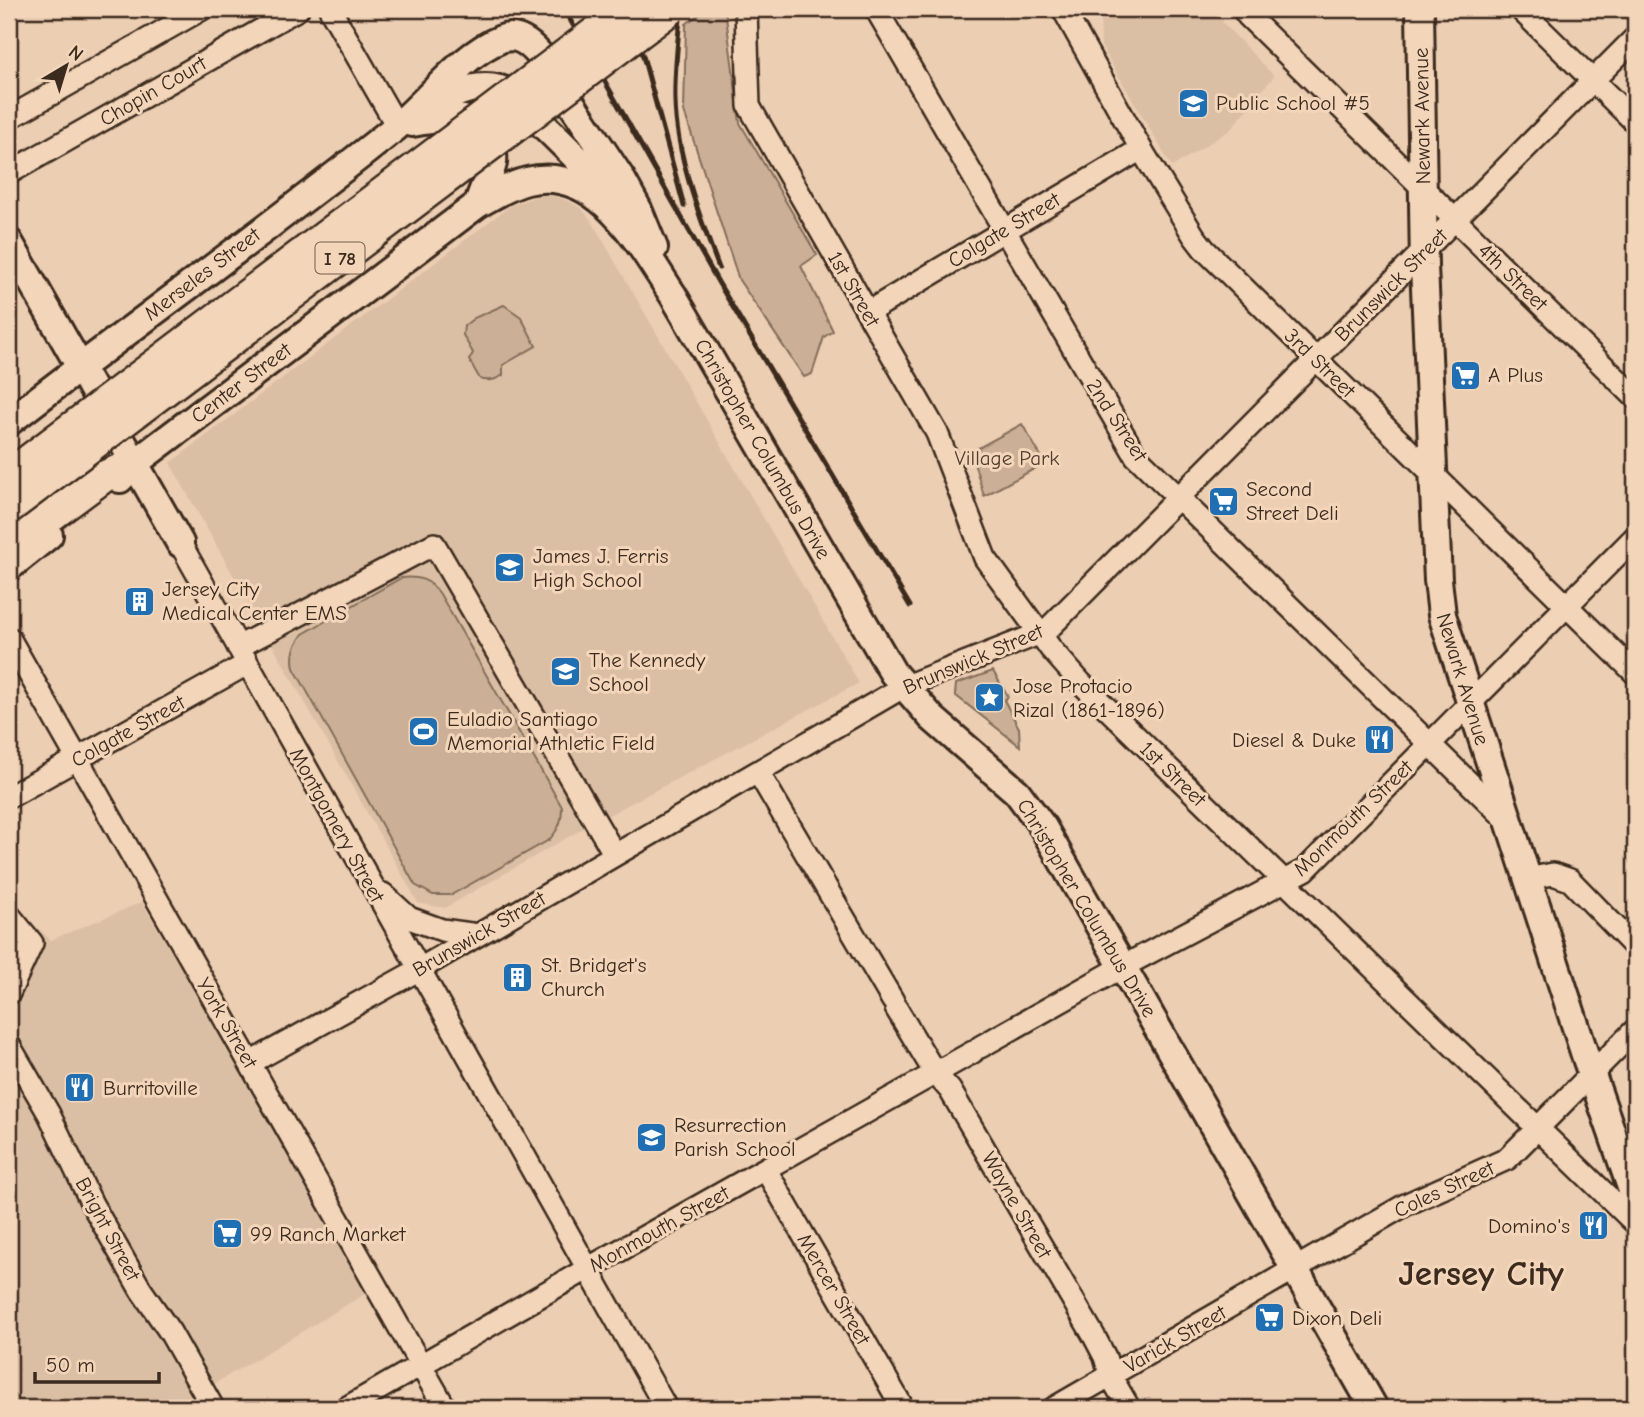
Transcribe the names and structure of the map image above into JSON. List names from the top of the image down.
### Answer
{
  "streets": {
    "highway": ["I 78"],
    "main road": [
      "Newark Avenue",
      "Merseles Street",
      "Center Street",
      "Christopher Columbus Drive",
      "Montgomery Street"
    ],
    "street": [
      "Chopin Court",
      "Colgate Street",
      "4th Street",
      "Brunswick Street",
      "1st Street",
      "3rd Street",
      "2nd Street",
      "Monmouth Street",
      "York Street",
      "Coles Street",
      "Wayne Street",
      "Bright Street",
      "Mercer Street",
      "Varick Street"
    ]
  },
  "crossings": [
    ["Newark Avenue", "4th Street"],
    ["Newark Avenue", "Brunswick Street"],
    ["Newark Avenue", "3rd Street"],
    ["Newark Avenue", "2nd Street"],
    ["Newark Avenue", "Monmouth Street"],
    ["Newark Avenue", "Coles Street"],
    ["Colgate Street", "Brunswick Street"],
    ["Colgate Street", "1st Street"],
    ["Colgate Street", "3rd Street"],
    ["Colgate Street", "2nd Street"],
    ["Colgate Street", "Montgomery Street"],
    ["Colgate Street", "York Street"],
    ["Merseles Street", "Christopher Columbus Drive"],
    ["Merseles Street", "Montgomery Street"],
    ["4th Street", "Brunswick Street"],
    ["Brunswick Street", "1st Street"],
    ["Brunswick Street", "3rd Street"],
    ["Brunswick Street", "2nd Street"],
    ["Brunswick Street", "Christopher Columbus Drive"],
    ["Brunswick Street", "Montgomery Street"],
    ["Brunswick Street", "York Street"],
    ["Brunswick Street", "Wayne Street"],
    ["1st Street", "Monmouth Street"],
    ["1st Street", "Coles Street"],
    ["3rd Street", "Monmouth Street"],
    ["Center Street", "Christopher Columbus Drive"],
    ["Center Street", "Montgomery Street"],
    ["2nd Street", "Monmouth Street"],
    ["Christopher Columbus Drive", "Monmouth Street"],
    ["Christopher Columbus Drive", "Coles Street"],
    ["Christopher Columbus Drive", "Varick Street"],
    ["Monmouth Street", "Montgomery Street"],
    ["Monmouth Street", "York Street"],
    ["Monmouth Street", "Wayne Street"],
    ["Monmouth Street", "Mercer Street"],
    ["Coles Street", "Varick Street"],
    ["Wayne Street", "Varick Street"]
  ],
  "districts": ["Jersey City"],
  "parks": ["Village Park"],
  "places": {
    "school or university": [
      "Public School #5",
      "James J. Ferris High School",
      "The Kennedy School",
      "Resurrection Parish School"
    ],
    "supermarket": [
      "A Plus",
      "Second Street Deli",
      "99 Ranch Market",
      "Dixon Deli"
    ],
    "building": ["Jersey City Medical Center EMS", "St. Bridget's Church"],
    "place": ["Jose Protacio Rizal (1861-1896)"],
    "sports": ["Euladio Santiago Memorial Athletic Field"],
    "restaurant": ["Diesel & Duke", "Burritoville", "Domino's"]
  },
  "scale_bar": "50 m",
  "north": "top right"
}
